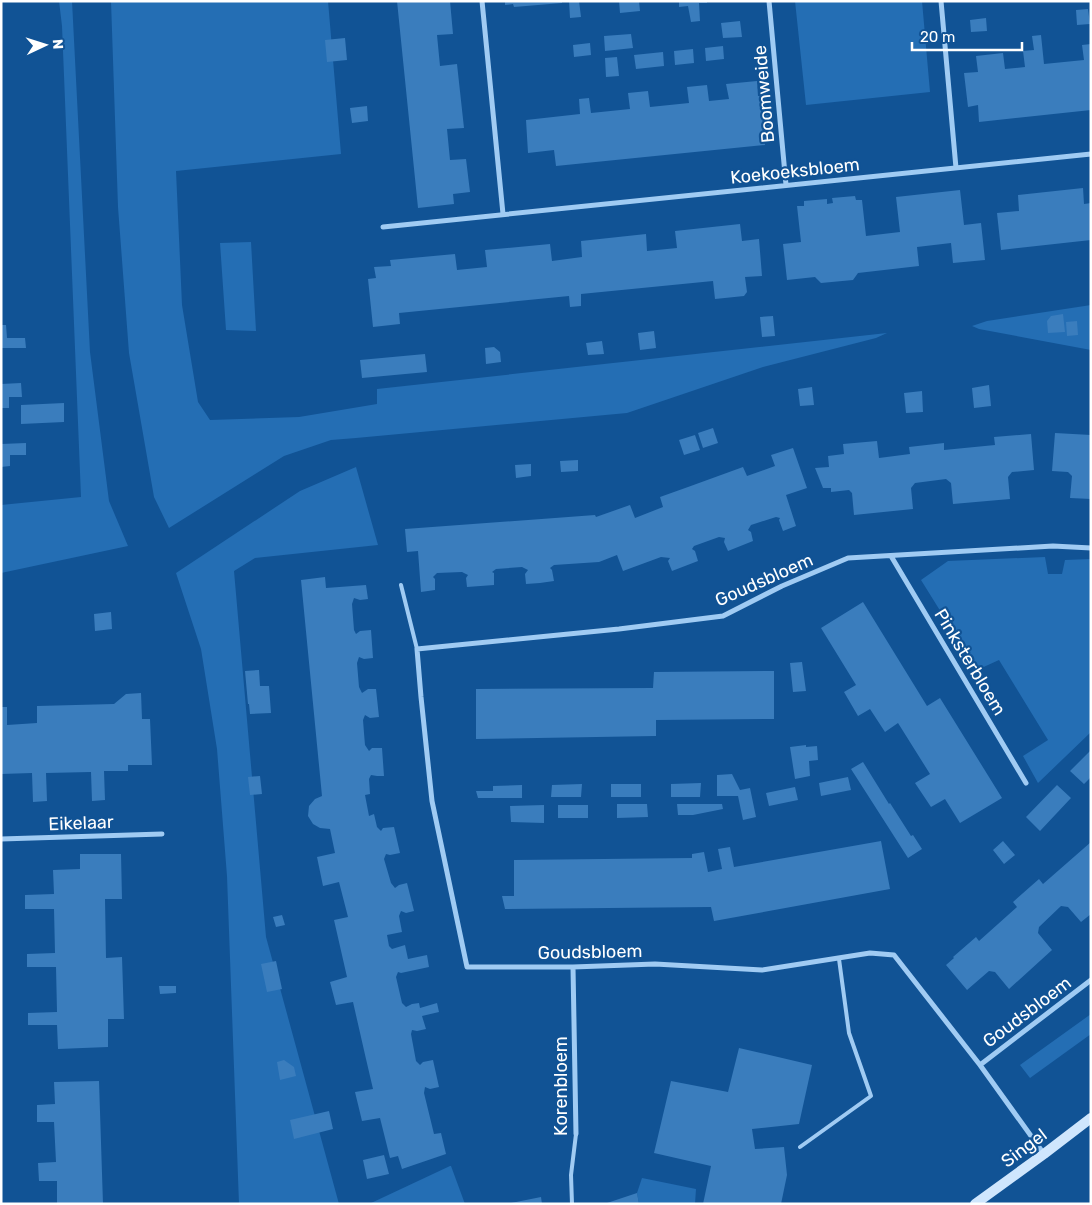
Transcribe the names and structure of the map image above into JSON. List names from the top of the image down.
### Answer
{
  "streets": {
    "street": [
      "Boomweide",
      "Koekoeksbloem",
      "Goudsbloem",
      "Pinksterbloem",
      "Eikelaar",
      "Korenbloem",
      "Singel"
    ]
  },
  "crossings": [
    ["Boomweide", "Koekoeksbloem"],
    ["Goudsbloem", "Pinksterbloem"],
    ["Goudsbloem", "Korenbloem"],
    ["Goudsbloem", "Singel"]
  ],
  "scale_bar": "20 m",
  "north": "right"
}
